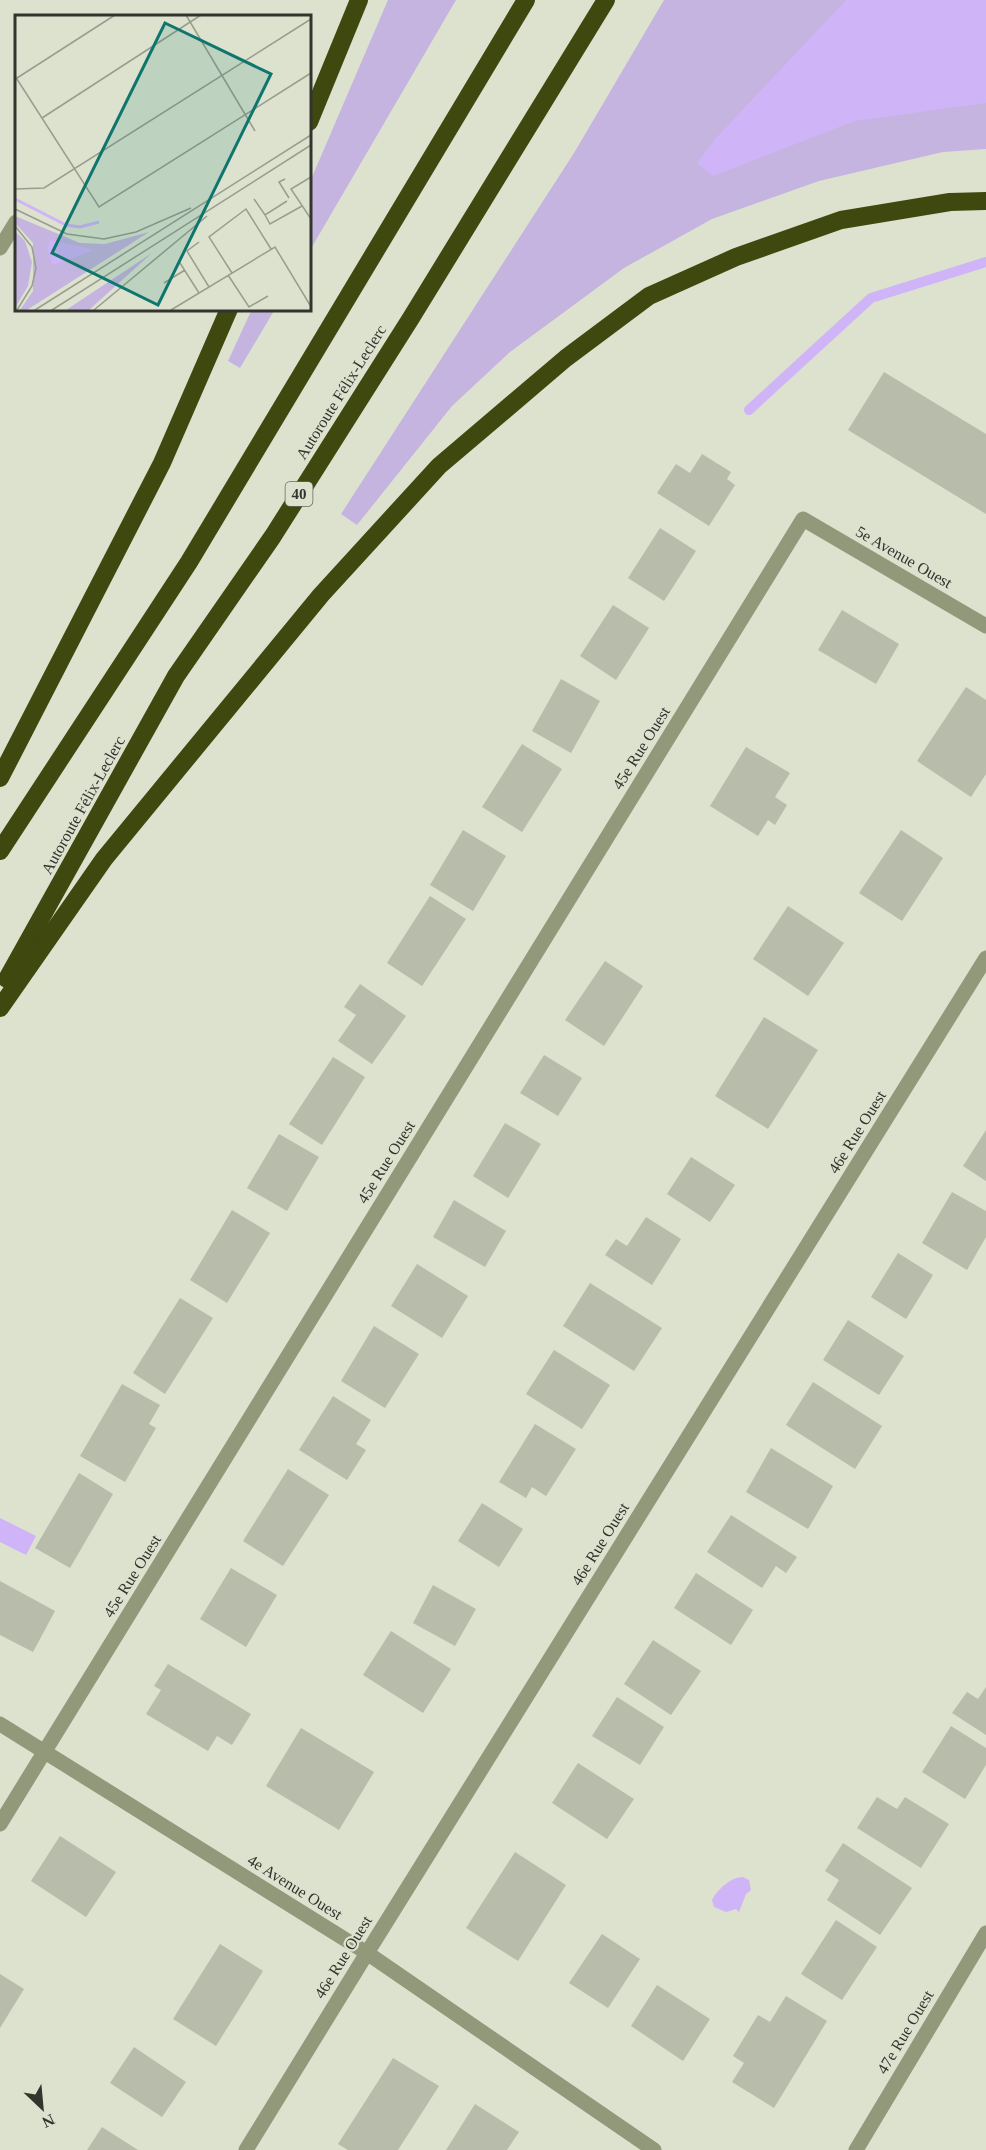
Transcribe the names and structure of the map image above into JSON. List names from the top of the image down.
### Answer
{
  "streets": {
    "highway": ["Autoroute Félix-Leclerc", "40"],
    "street": [
      "5e Avenue Ouest",
      "45e Rue Ouest",
      "46e Rue Ouest",
      "4e Avenue Ouest",
      "47e Rue Ouest"
    ]
  },
  "crossings": [
    ["5e Avenue Ouest", "45e Rue Ouest"],
    ["45e Rue Ouest", "4e Avenue Ouest"],
    ["46e Rue Ouest", "4e Avenue Ouest"]
  ],
  "north": "bottom right"
}
